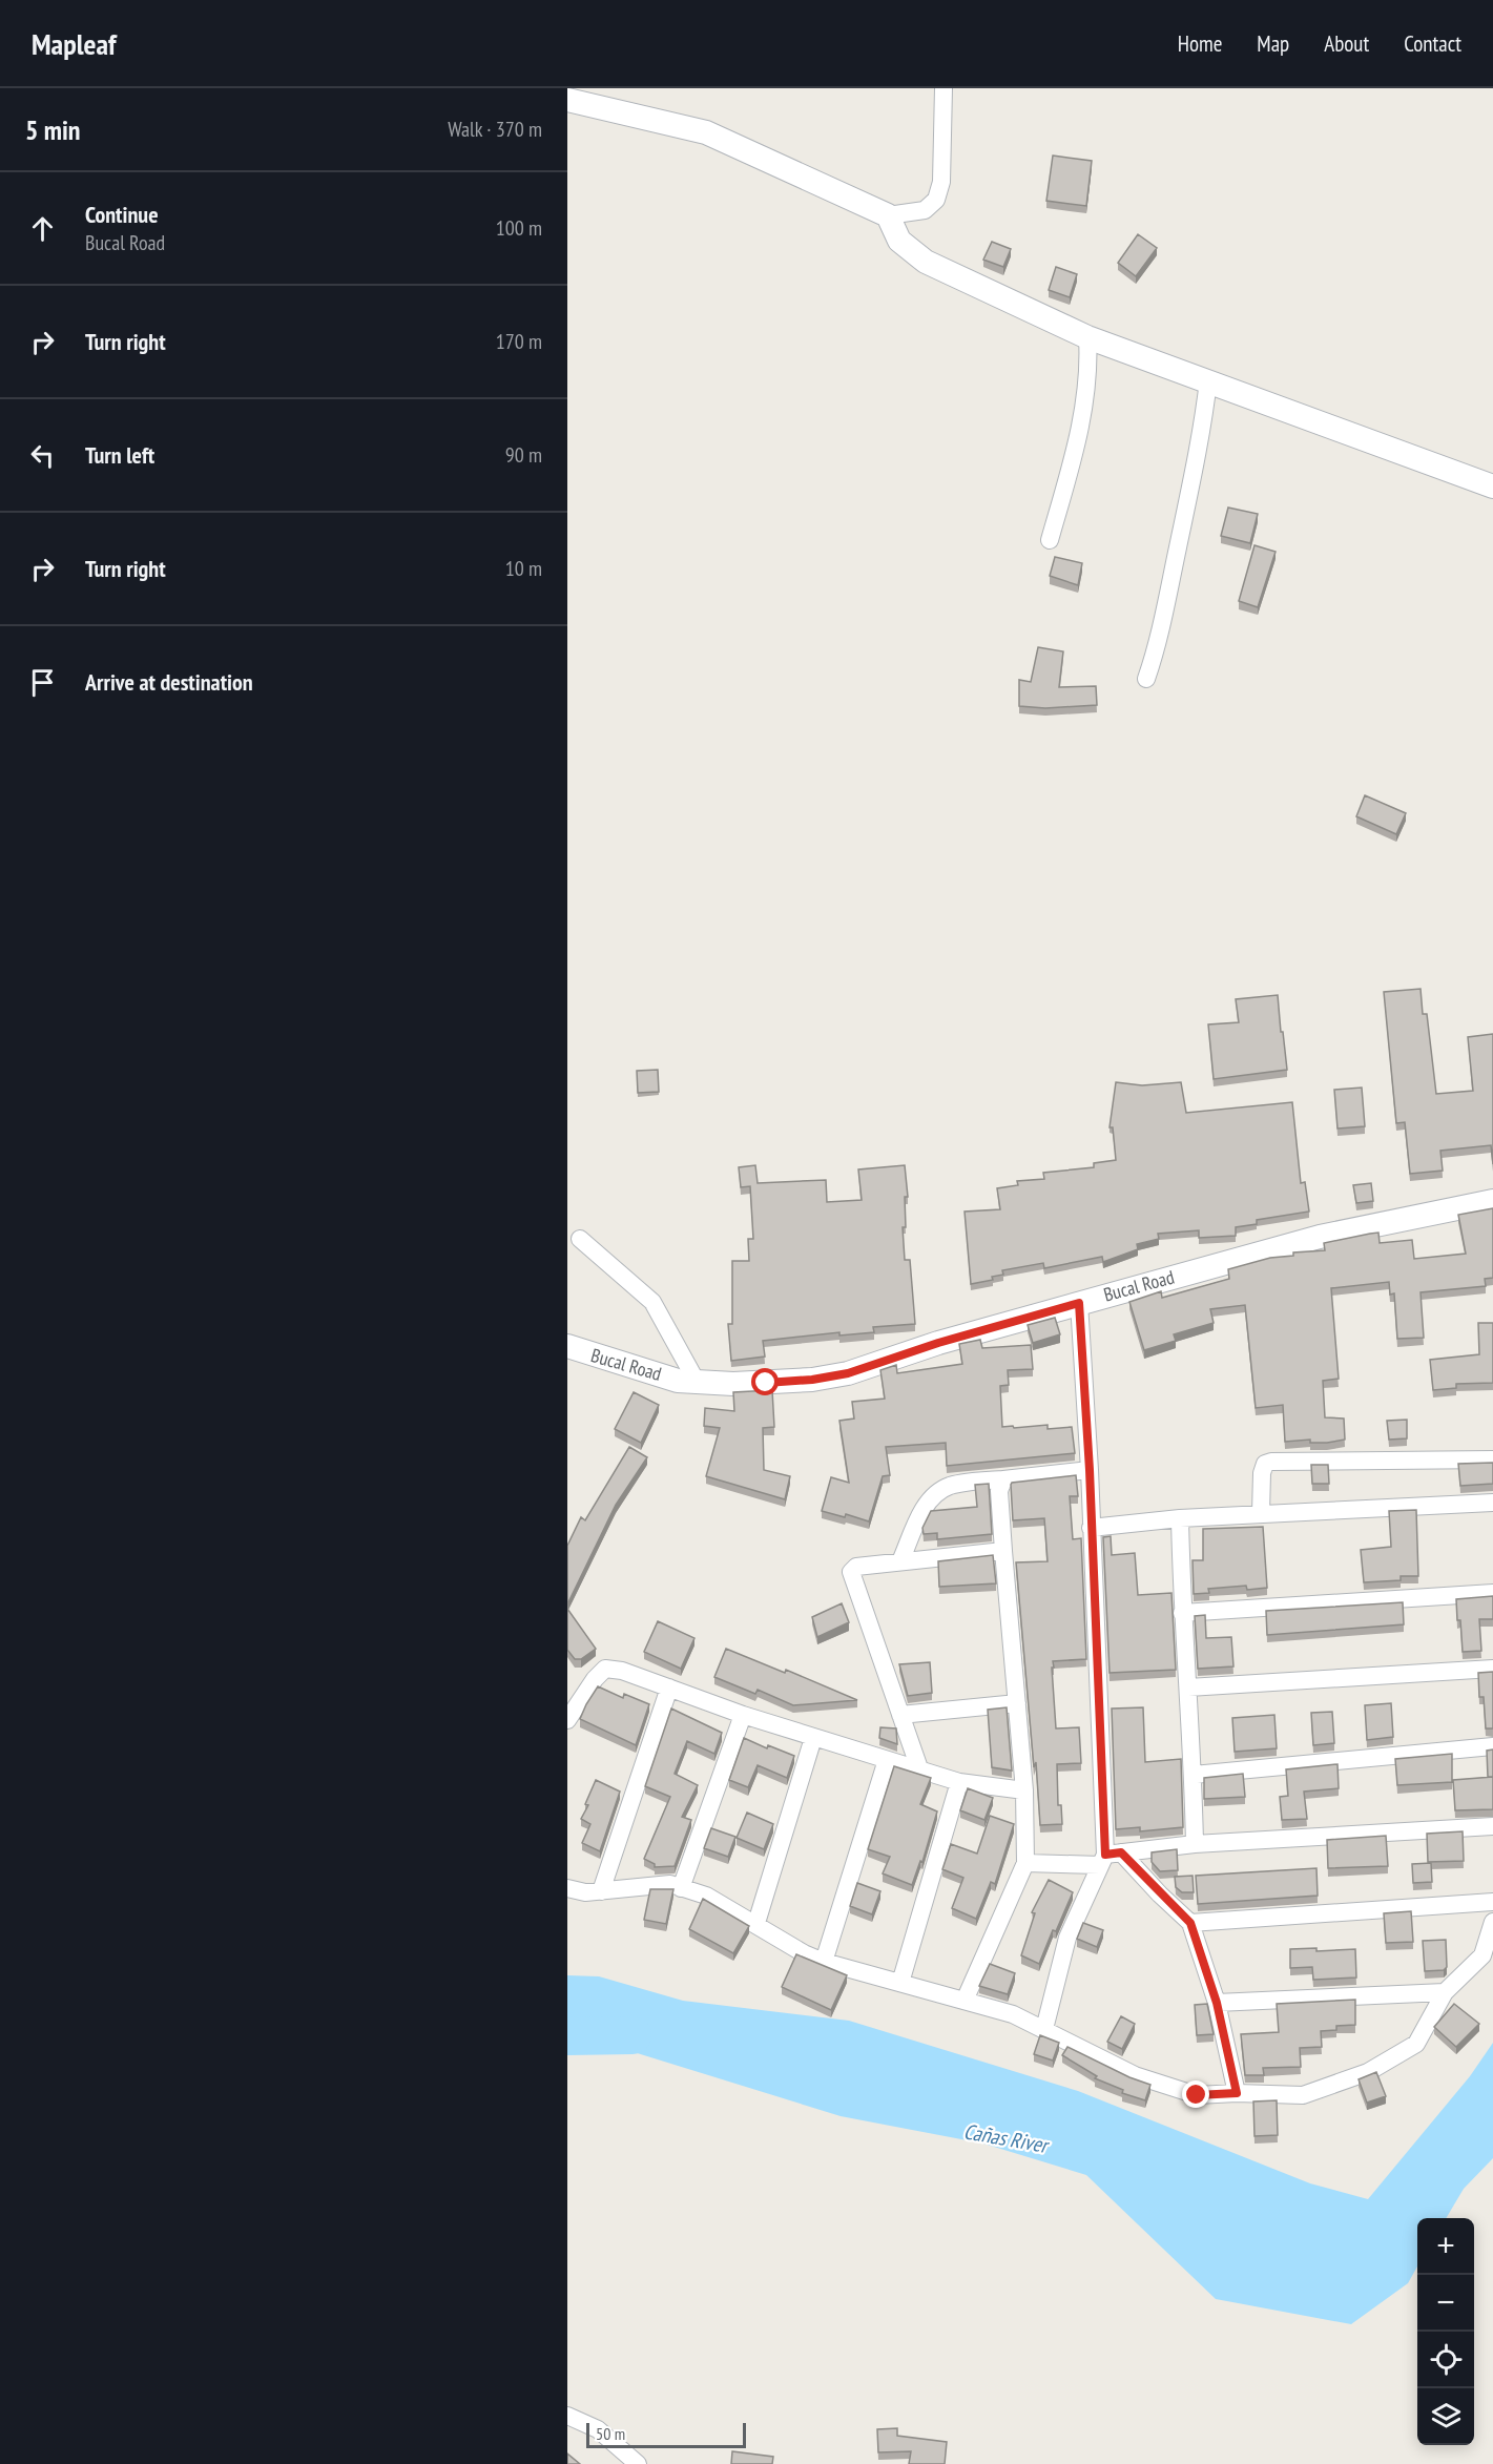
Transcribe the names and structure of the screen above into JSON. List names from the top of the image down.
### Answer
{
  "streets": {
    "street": ["Bucal Road"]
  },
  "water": ["Cañas River"],
  "scale_bar": "50 m",
  "page": {
    "header": "Mapleaf",
    "nav": [
      "Home",
      "Map",
      "About",
      "Contact"
    ],
    "heading": ["5 min", "Walk · 370 m"],
    "list": [
      ["Continue", "Bucal Road", "100 m"],
      ["Turn right", "170 m"],
      ["Turn left", "90 m"],
      ["Turn right", "10 m"],
      "Arrive at destination"
    ],
    "map_buttons": ["+", "−"],
    "scale": "50 m"
  }
}
